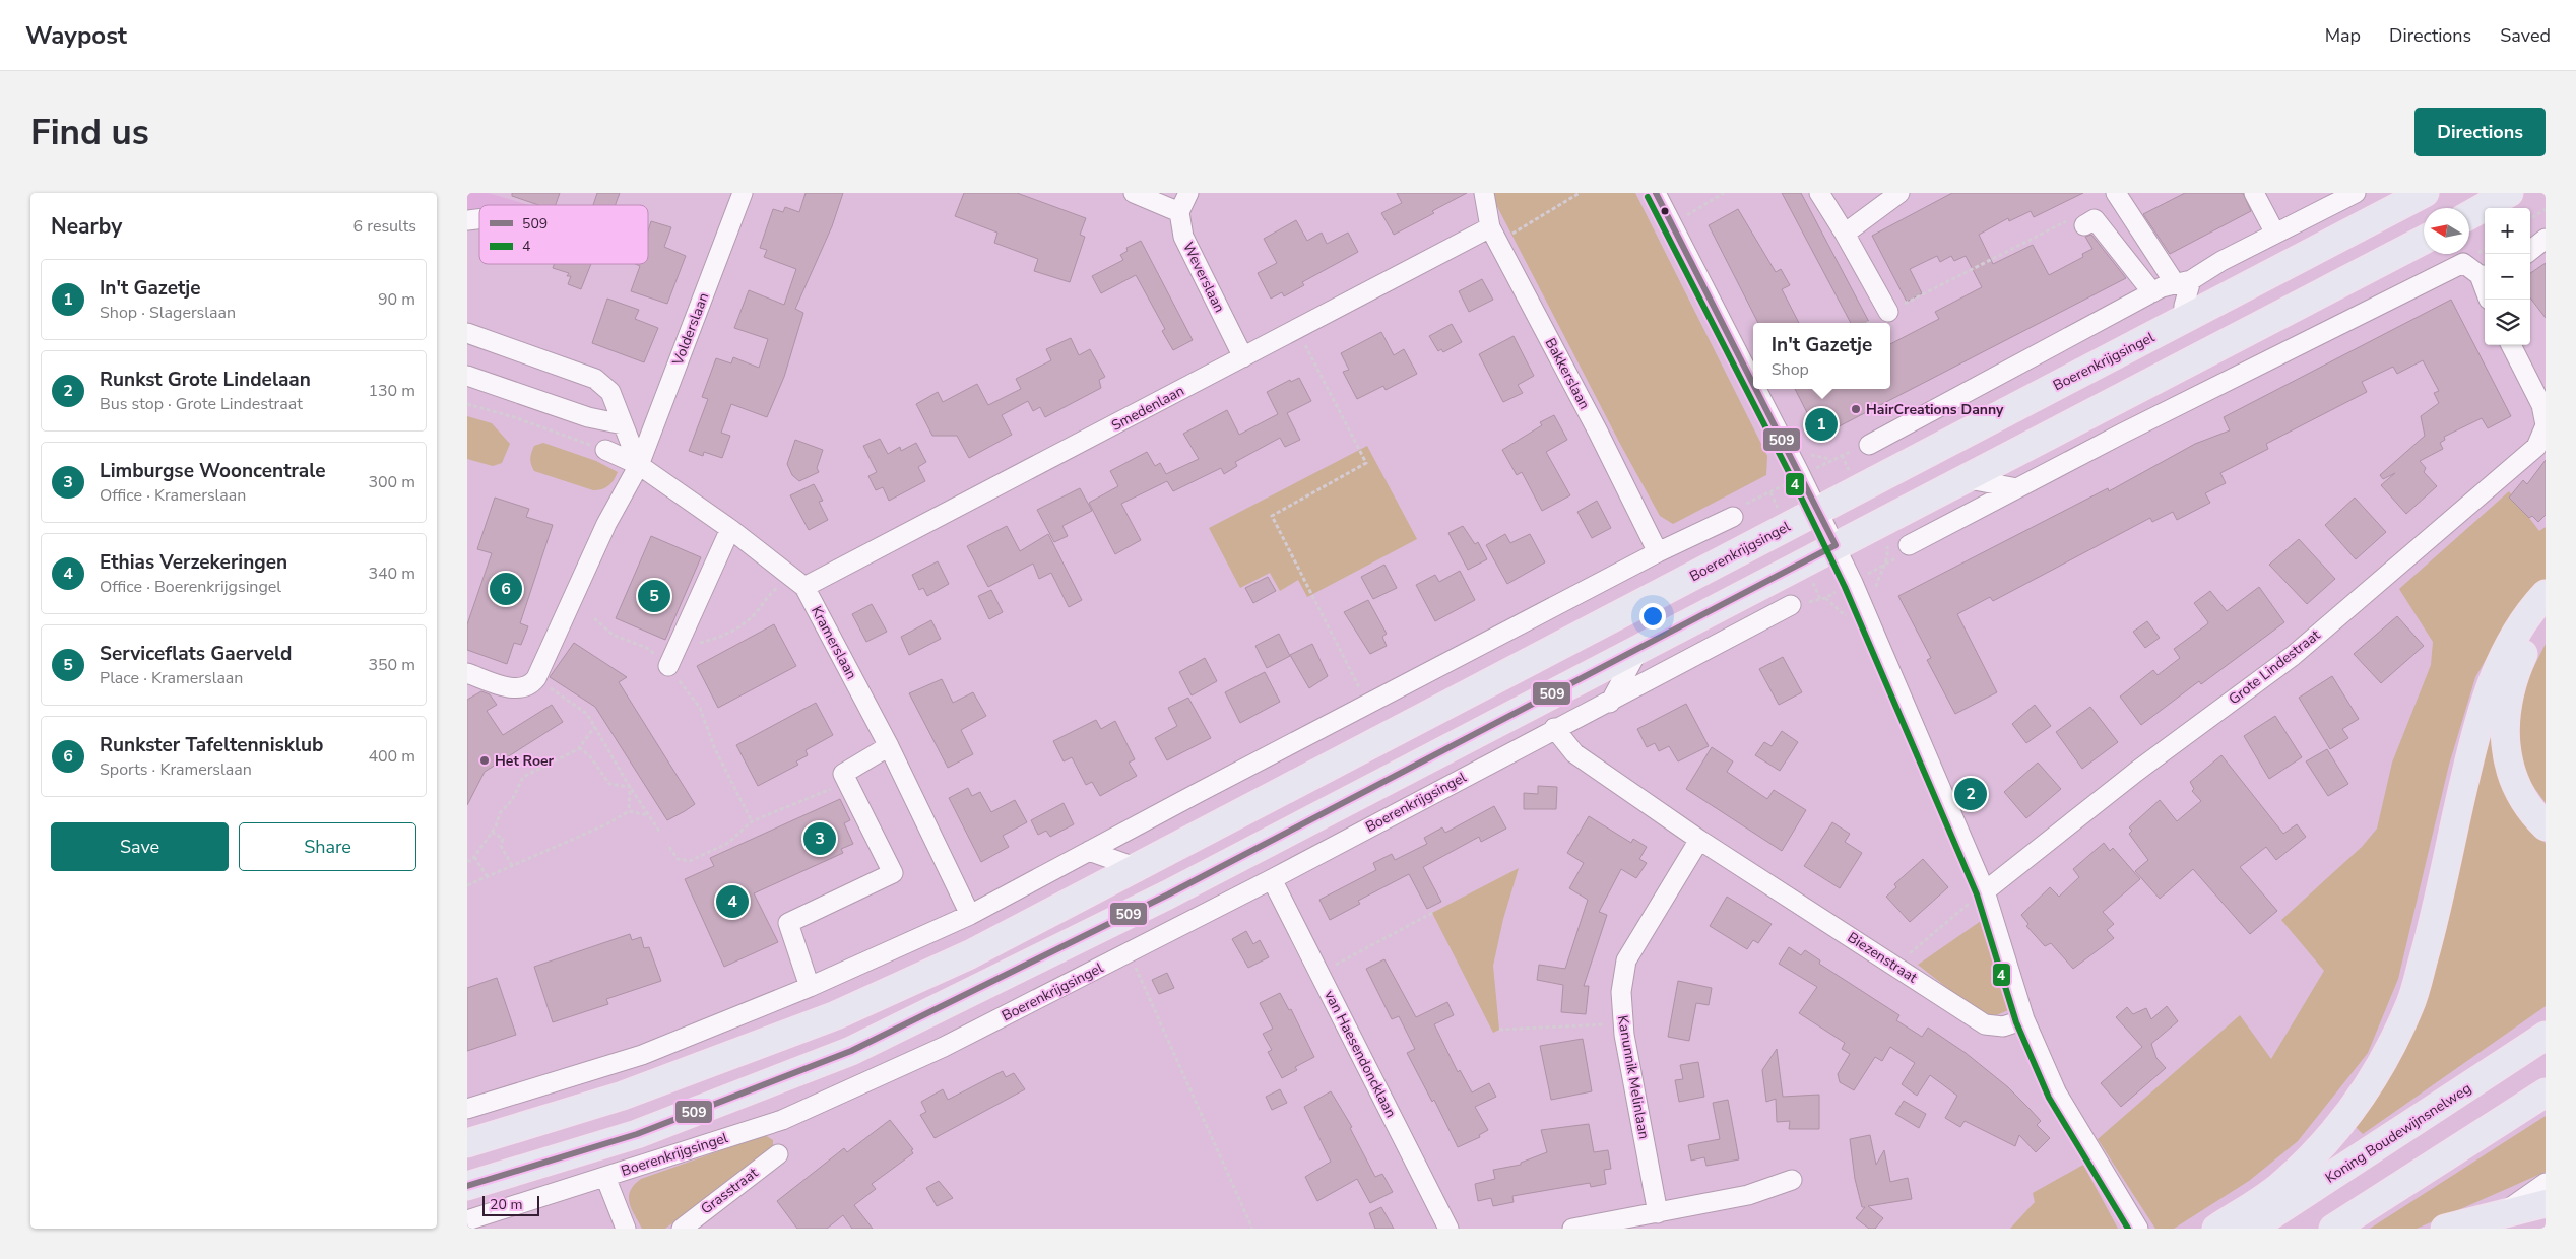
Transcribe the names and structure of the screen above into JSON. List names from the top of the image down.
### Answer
{
  "streets": {
    "highway": ["Boerenkrijgsingel", "Koning Boudewijnsnelweg"],
    "street": [
      "Weverslaan",
      "Volderslaan",
      "Bakkerslaan",
      "Smedenlaan",
      "Kramerslaan",
      "Grote Lindestraat",
      "Biezenstraat",
      "van Haesendoncklaan",
      "Kanunnik Melinlaan",
      "Grasstraat"
    ]
  },
  "crossings": [
    ["Weverslaan", "Smedenlaan"],
    ["Volderslaan", "Kramerslaan"],
    ["Boerenkrijgsingel", "Biezenstraat"],
    ["Boerenkrijgsingel", "van Haesendoncklaan"],
    ["Bakkerslaan", "Smedenlaan"],
    ["Smedenlaan", "Kramerslaan"],
    ["Biezenstraat", "Kanunnik Melinlaan"]
  ],
  "places": ["HairCreations Danny", "Het Roer"],
  "lines": ["transit line 509", "transit line 4"],
  "legend": ["509", "4"],
  "scale_bar": "20 m",
  "north": "left",
  "page": {
    "header": "Waypost",
    "nav": ["Map", "Directions", "Saved"],
    "buttons": [
      "Directions",
      ["Save", "Share"]
    ],
    "title": "Find us",
    "heading": ["Nearby", "6 results"],
    "map_buttons": ["+", "−"],
    "list": [
      {
        "mark": "1",
        "name": "In't Gazetje",
        "note": "Shop · Slagerslaan",
        "value": "90 m"
      },
      {
        "mark": "2",
        "name": "Runkst Grote Lindelaan",
        "note": "Bus stop · Grote Lindestraat",
        "value": "130 m"
      },
      {
        "mark": "3",
        "name": "Limburgse Wooncentrale",
        "note": "Office · Kramerslaan",
        "value": "300 m"
      },
      {
        "mark": "4",
        "name": "Ethias Verzekeringen",
        "note": "Office · Boerenkrijgsingel",
        "value": "340 m"
      },
      {
        "mark": "5",
        "name": "Serviceflats Gaerveld",
        "note": "Place · Kramerslaan",
        "value": "350 m"
      },
      {
        "mark": "6",
        "name": "Runkster Tafeltennisklub",
        "note": "Sports · Kramerslaan",
        "value": "400 m"
      }
    ],
    "popup": ["In't Gazetje", "Shop"],
    "pins": [
      "1",
      "6",
      "5",
      "2",
      "3",
      "4"
    ],
    "scale": "20 m"
  }
}
